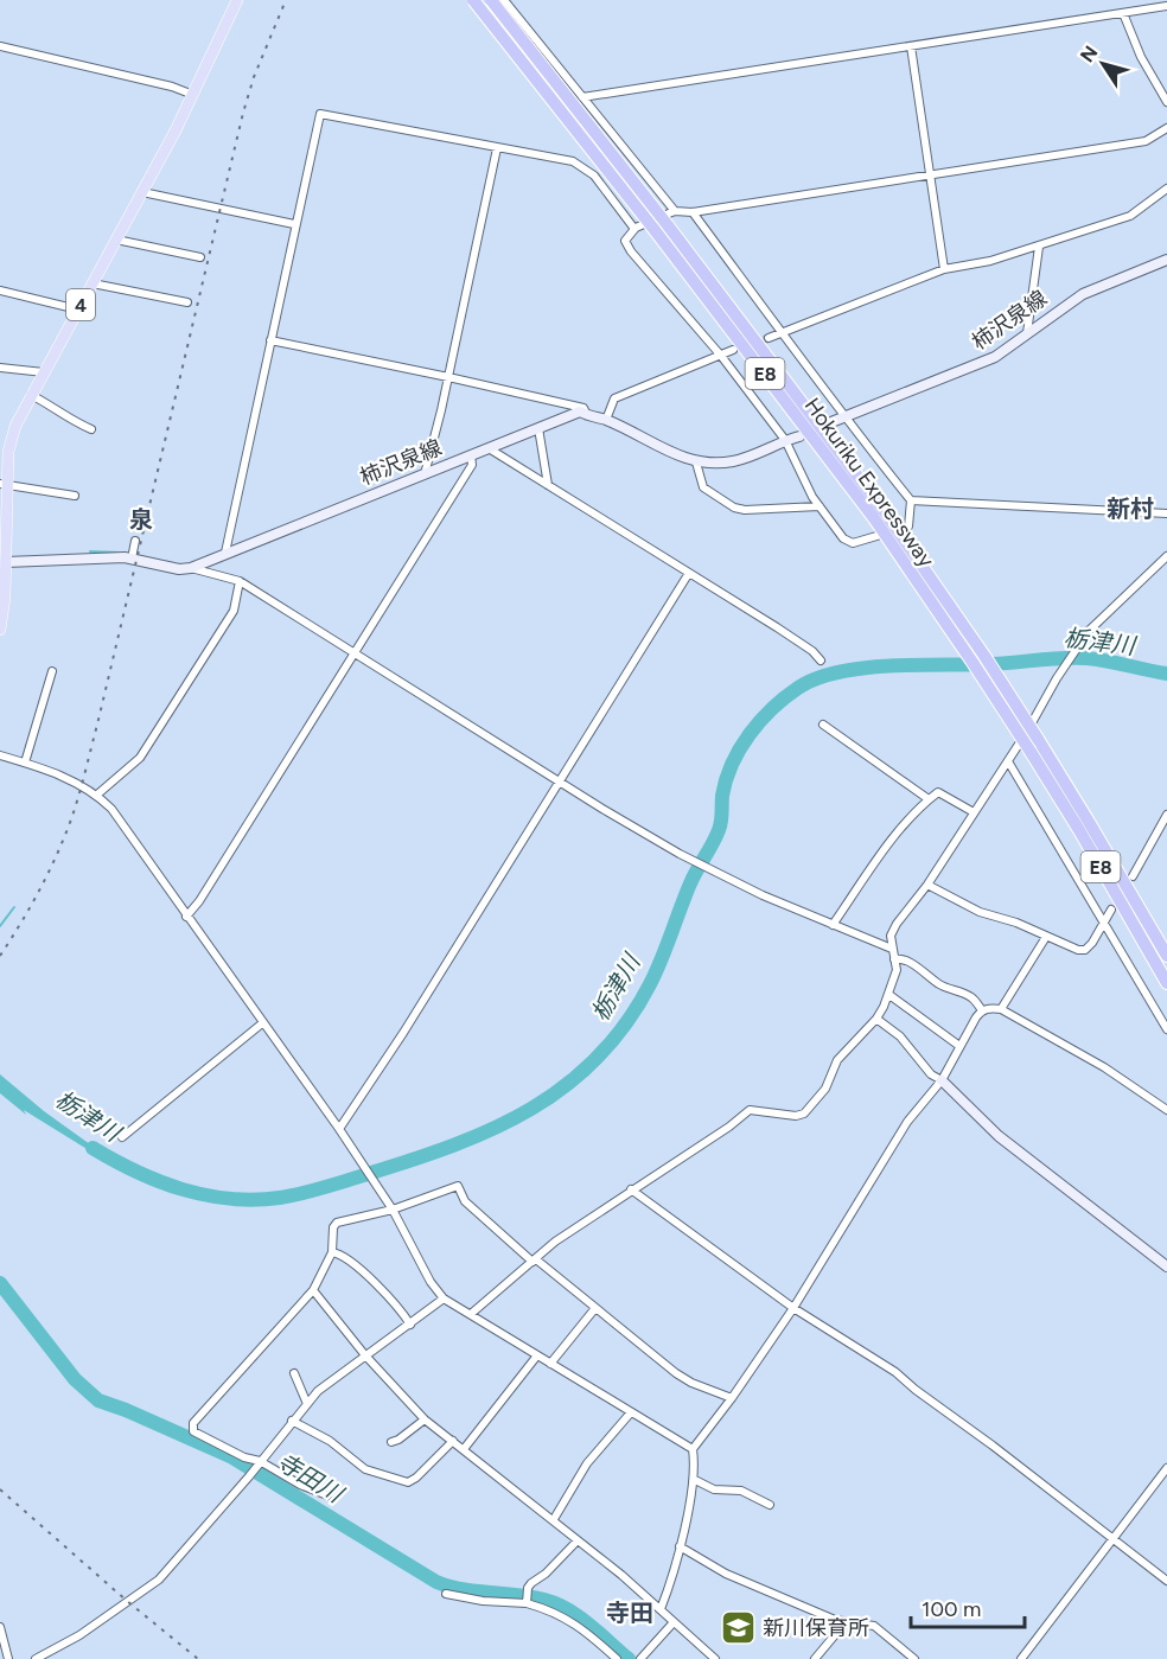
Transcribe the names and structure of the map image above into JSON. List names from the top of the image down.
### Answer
{
  "streets": {
    "highway": ["E8", "Hokuriku Expressway"],
    "main road": ["4", "柿沢泉線"]
  },
  "districts": ["新村", "泉", "寺田"],
  "water": ["栃津川", "寺田川"],
  "places": {
    "school or university": ["新川保育所"]
  },
  "scale_bar": "100 m",
  "north": "top left"
}
